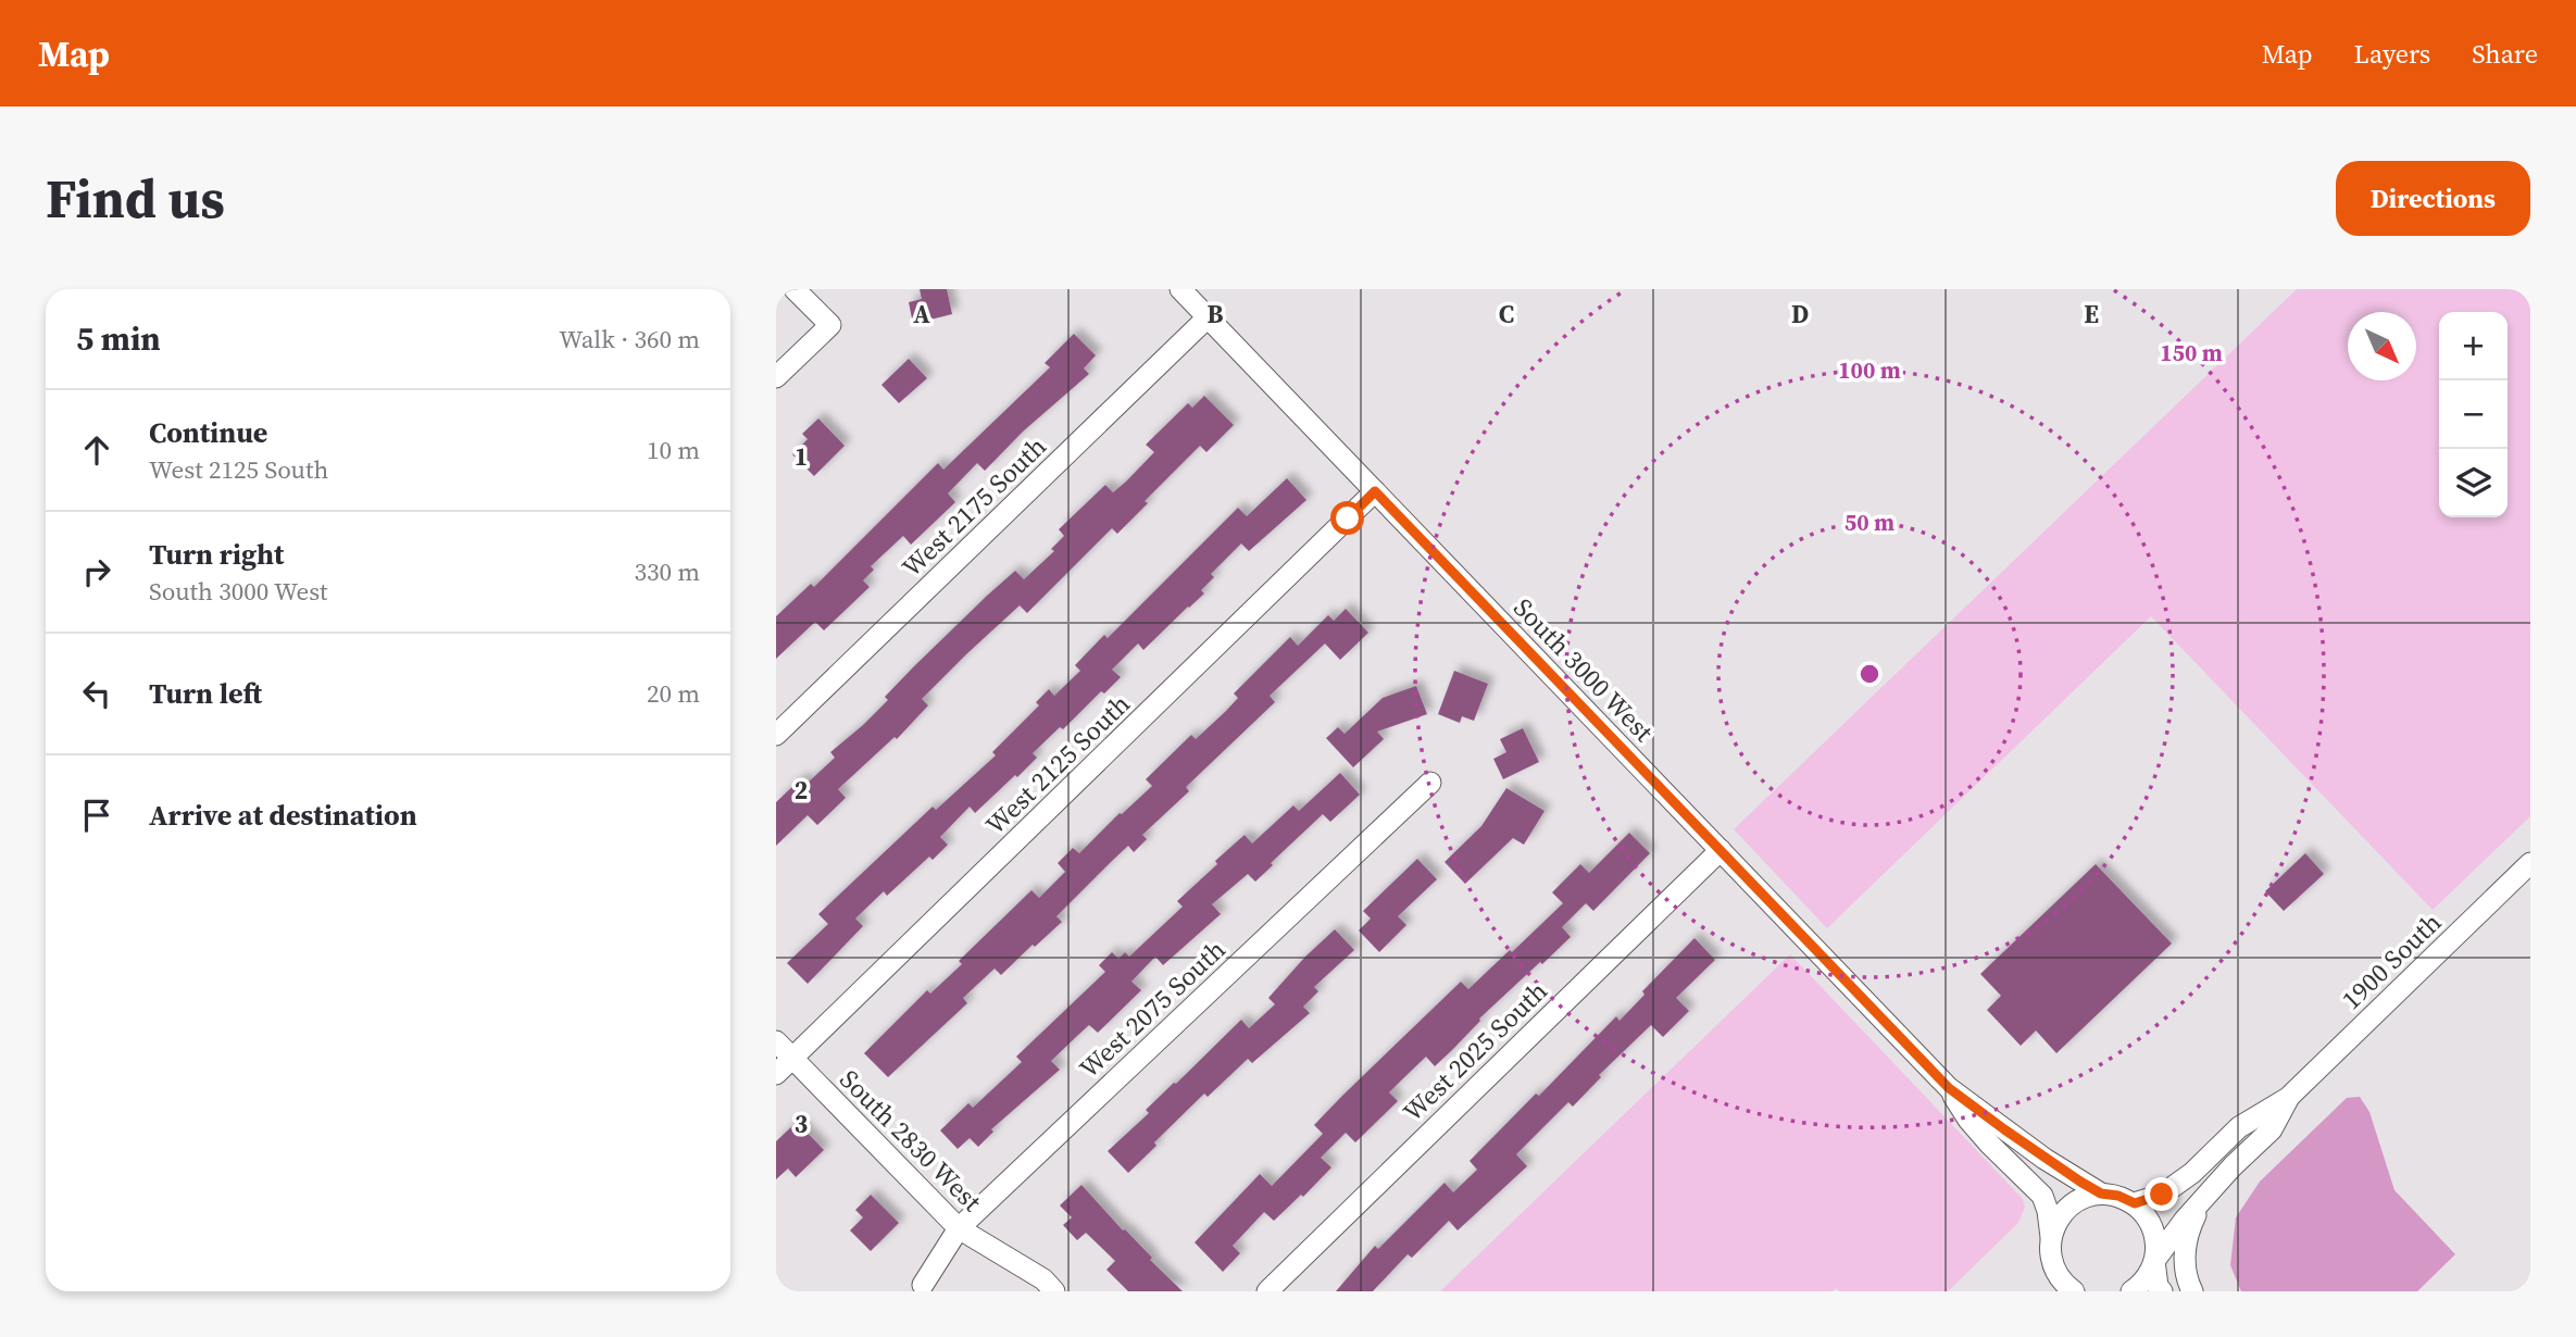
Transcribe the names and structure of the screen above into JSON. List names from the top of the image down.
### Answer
{
  "streets": {
    "street": [
      "West 2175 South",
      "South 3000 West",
      "West 2125 South",
      "1900 South",
      "West 2075 South",
      "West 2025 South",
      "South 2830 West"
    ]
  },
  "crossings": [
    ["West 2175 South", "South 3000 West"],
    ["South 3000 West", "West 2125 South"],
    ["South 3000 West", "West 2025 South"],
    ["West 2125 South", "South 2830 West"],
    ["West 2075 South", "South 2830 West"]
  ],
  "north": "bottom right",
  "page": {
    "header": "Map",
    "nav": ["Map", "Layers", "Share"],
    "buttons": "Directions",
    "title": "Find us",
    "heading": ["5 min", "Walk · 360 m"],
    "map_buttons": ["+", "−"],
    "list": [
      ["Continue", "West 2125 South", "10 m"],
      ["Turn right", "South 3000 West", "330 m"],
      ["Turn left", "20 m"],
      "Arrive at destination"
    ]
  },
  "grid": {
    "columns": [
      "A",
      "B",
      "C",
      "D",
      "E"
    ],
    "rows": ["1", "2", "3"]
  },
  "rings": ["150 m", "100 m", "50 m"]
}
